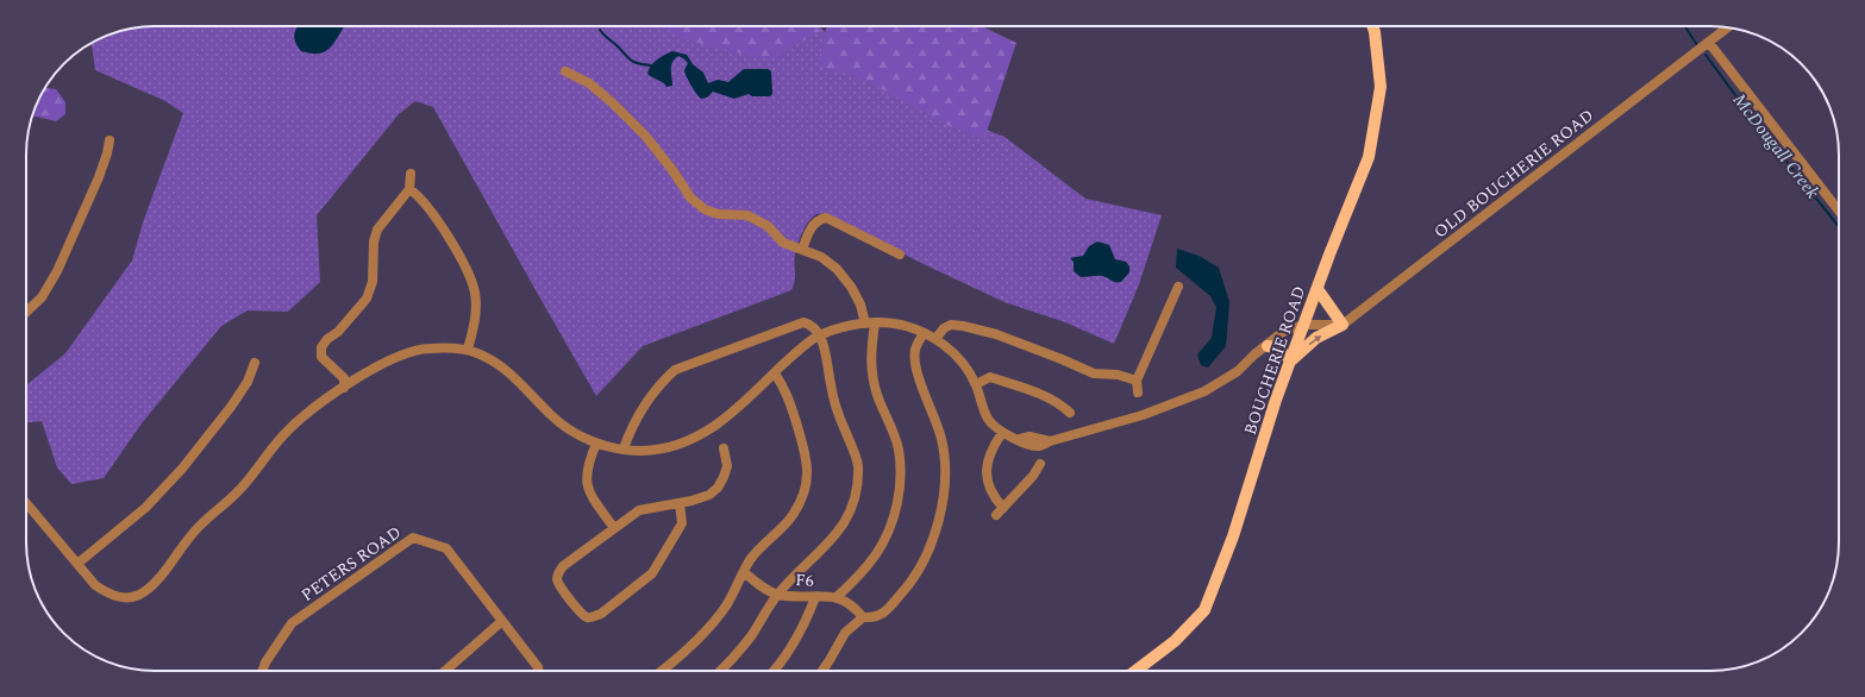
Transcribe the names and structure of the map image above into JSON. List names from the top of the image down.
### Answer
{
  "streets": {
    "main road": ["BOUCHERIE ROAD"],
    "street": ["OLD BOUCHERIE ROAD", "PETERS ROAD", "F6"]
  },
  "water": ["McDougall Creek"]
}
